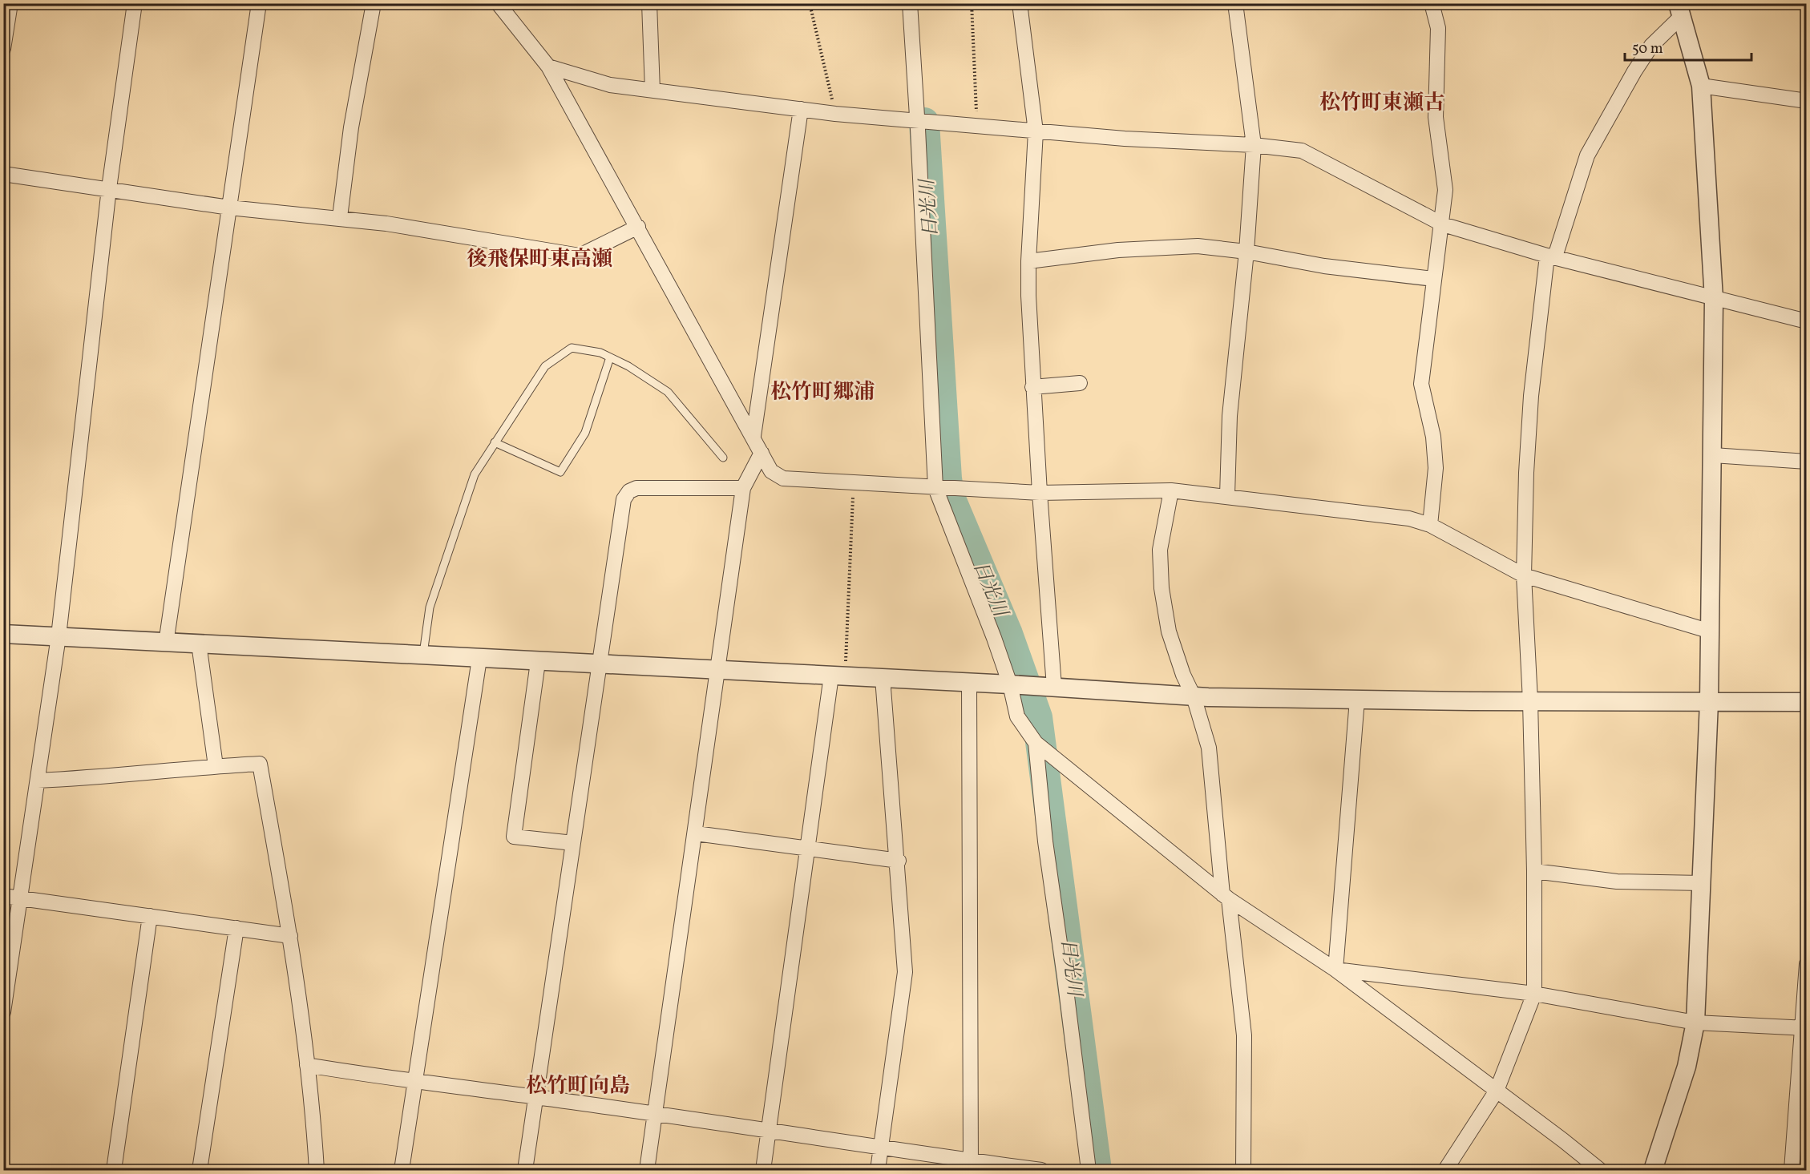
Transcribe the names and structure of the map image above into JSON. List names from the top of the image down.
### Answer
{
  "districts": [
    "松竹町東瀬古",
    "後飛保町東高瀬",
    "松竹町郷浦",
    "松竹町向島"
  ],
  "water": ["日光川"],
  "scale_bar": "50 m"
}
